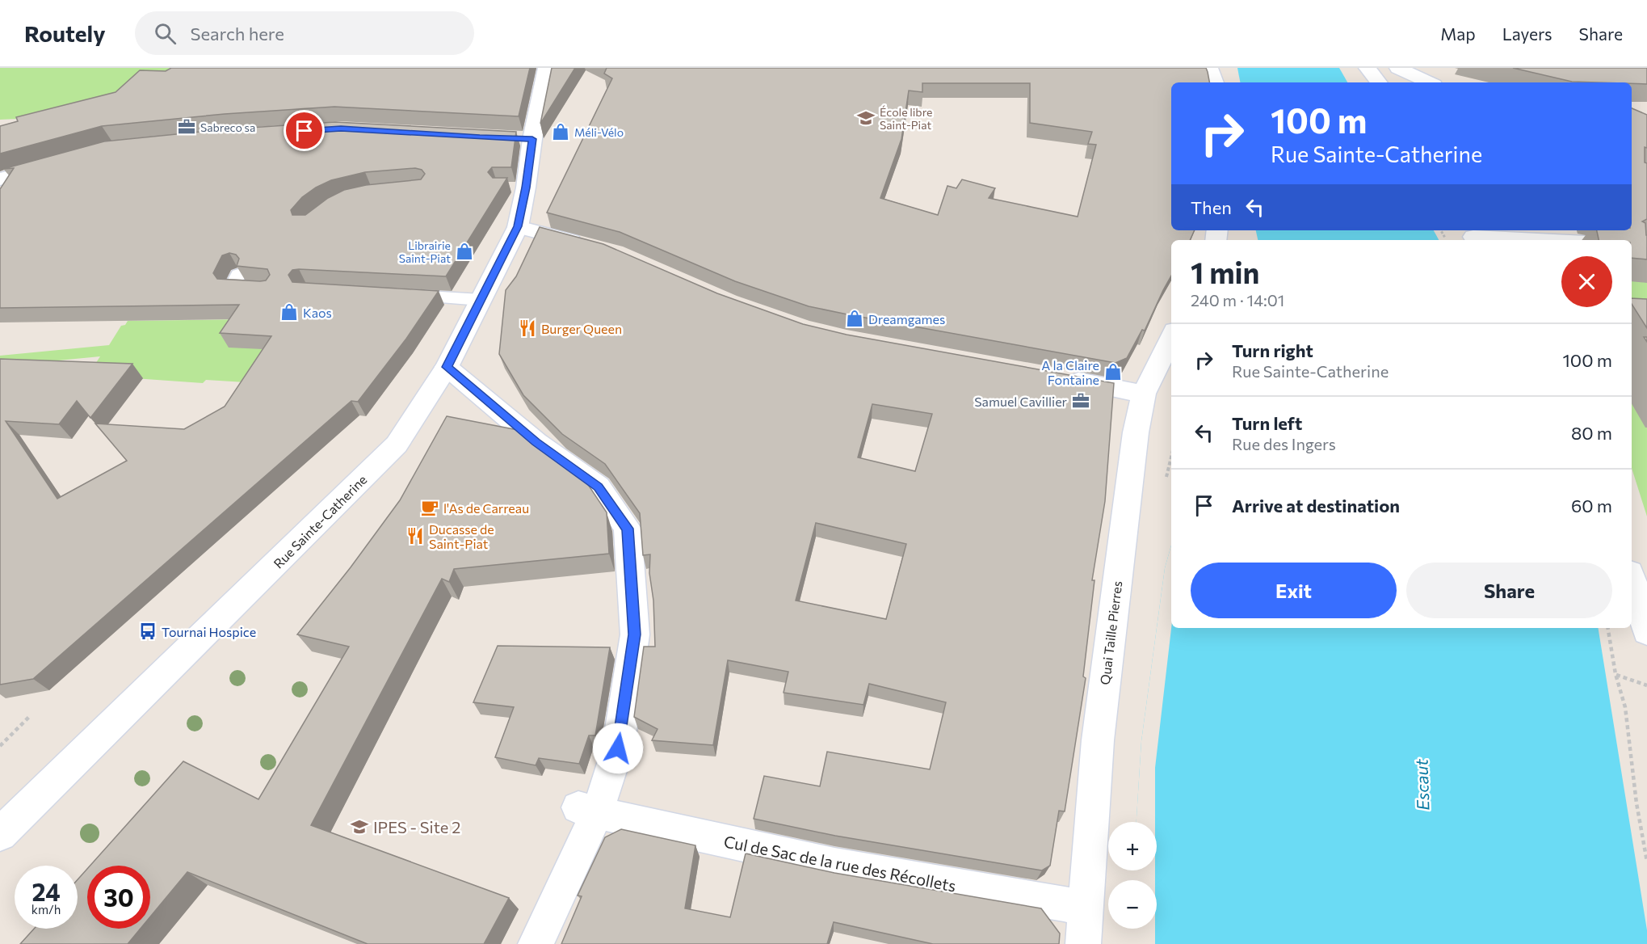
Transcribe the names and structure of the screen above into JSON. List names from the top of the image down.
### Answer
{
  "streets": {
    "street": ["Rue Sainte-Catherine", "Quai Taille Pierres", "Cul de Sac de la rue des Récollets"]
  },
  "crossings": [
    ["Quai Taille Pierres", "Cul de Sac de la rue des Récollets"]
  ],
  "water": ["Escaut"],
  "places": {
    "school or university": ["École libre Saint-Piat", "IPES - Site 2"],
    "office": ["Sabreco sa", "Samuel Cavillier"],
    "shop": [
      "Méli-Vélo",
      "Librairie Saint-Piat",
      "Kaos",
      "Dreamgames",
      "A la Claire Fontaine"
    ],
    "restaurant": ["Burger Queen", "Ducasse de Saint-Piat"],
    "cafe": ["l'As de Carreau"],
    "bus stop": ["Tournai Hospice"]
  },
  "page": {
    "header": "Routely",
    "search": "Search here",
    "nav": ["Map", "Layers", "Share"],
    "turn": ["100 m", "Rue Sainte-Catherine"],
    "then": "Then",
    "heading": ["1 min", "240 m · 14:01"],
    "list": [
      {
        "name": "Turn right",
        "note": "Rue Sainte-Catherine",
        "value": "100 m"
      },
      {
        "name": "Turn left",
        "note": "Rue des Ingers",
        "value": "80 m"
      },
      {
        "name": "Arrive at destination",
        "value": "60 m"
      }
    ],
    "buttons": ["Exit", "Share"],
    "map_buttons": ["+", "−"],
    "speed": "24 km/h",
    "limit": "30"
  }
}
